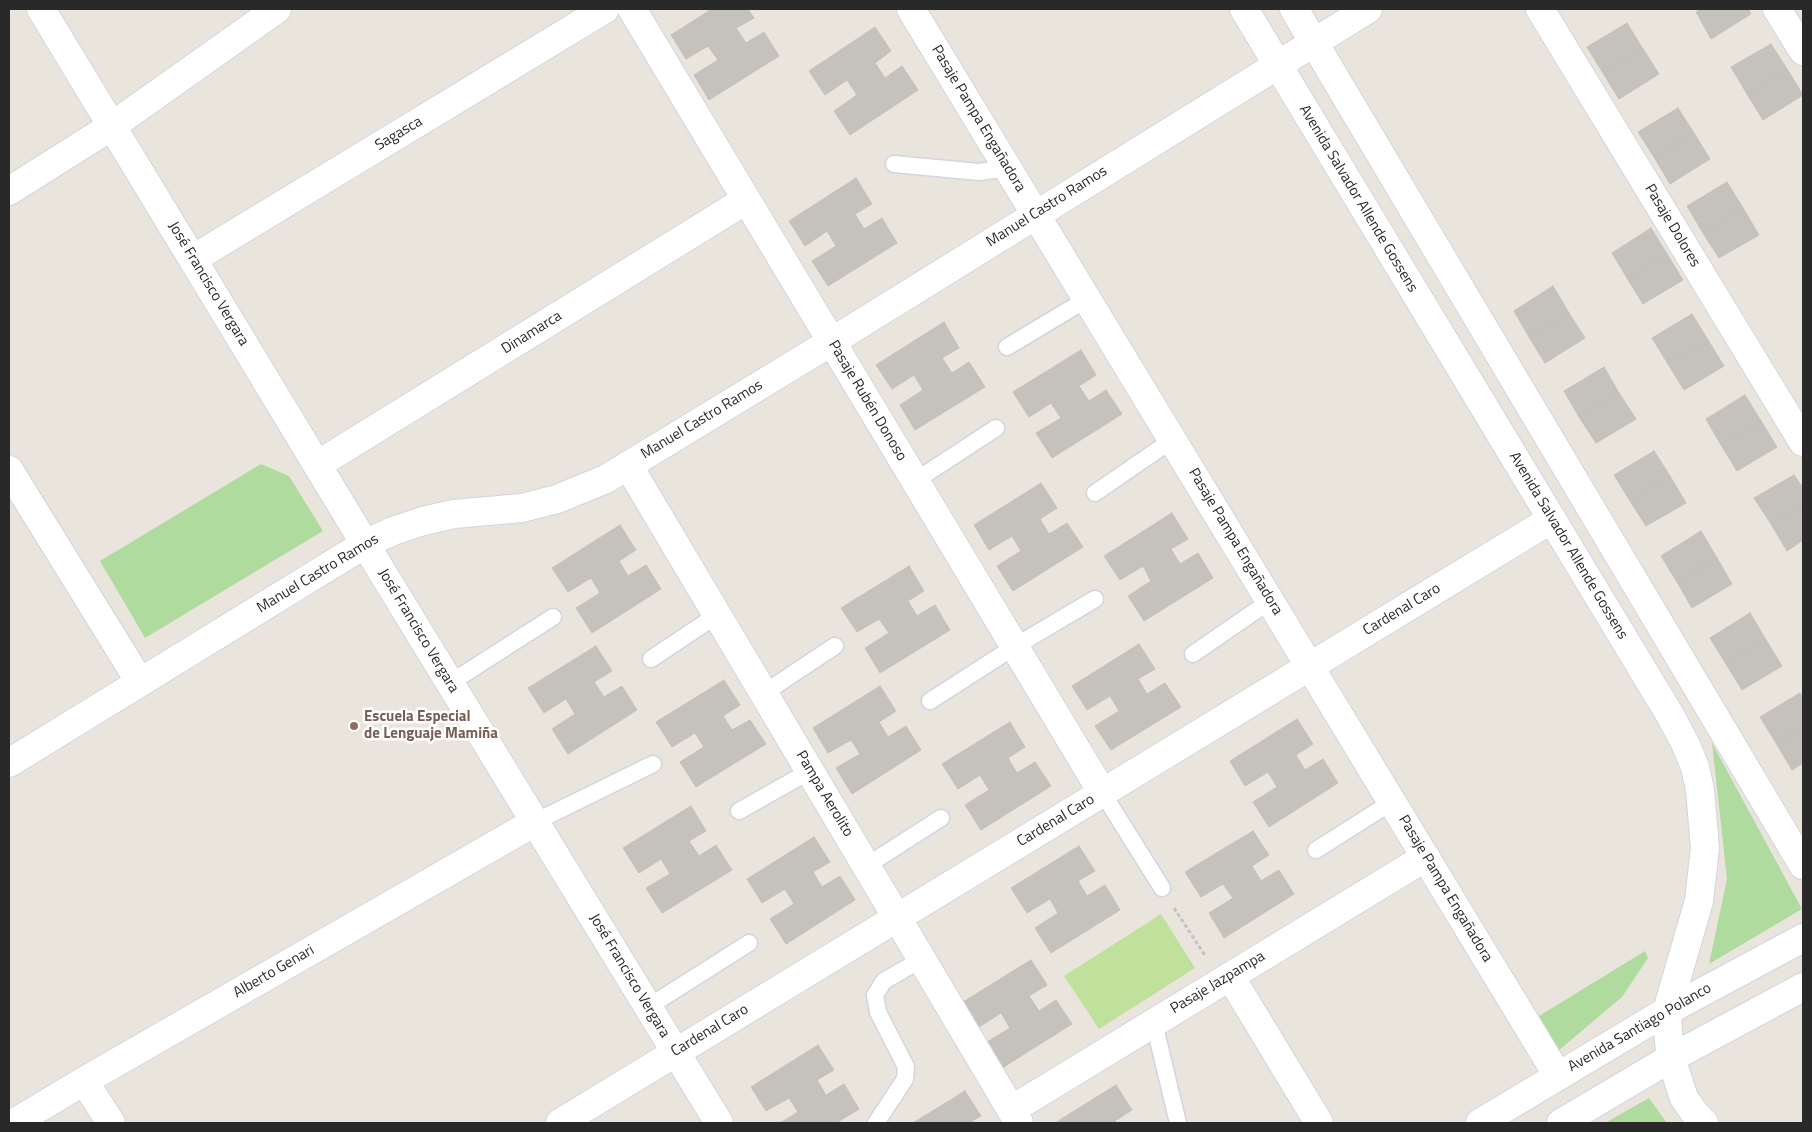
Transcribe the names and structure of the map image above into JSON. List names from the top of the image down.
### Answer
{
  "streets": {
    "street": [
      "Pasaje Pampa Engañadora",
      "Sagasca",
      "Avenida Salvador Allende Gossens",
      "Manuel Castro Ramos",
      "Pasaje Dolores",
      "José Francisco Vergara",
      "Dinamarca",
      "Pasaje Rubén Donoso",
      "Cardenal Caro",
      "Pampa Aerolito",
      "Alberto Genari",
      "Pasaje Jazpampa",
      "Avenida Santiago Polanco"
    ]
  },
  "crossings": [
    ["Pasaje Pampa Engañadora", "Manuel Castro Ramos"],
    ["Pasaje Pampa Engañadora", "Cardenal Caro"],
    ["Pasaje Pampa Engañadora", "Pasaje Jazpampa"],
    ["Pasaje Pampa Engañadora", "Avenida Santiago Polanco"],
    ["Sagasca", "José Francisco Vergara"],
    ["Avenida Salvador Allende Gossens", "Manuel Castro Ramos"],
    ["Avenida Salvador Allende Gossens", "Cardenal Caro"],
    ["Avenida Salvador Allende Gossens", "Avenida Santiago Polanco"],
    ["Manuel Castro Ramos", "José Francisco Vergara"],
    ["Manuel Castro Ramos", "Pasaje Rubén Donoso"],
    ["Manuel Castro Ramos", "Pampa Aerolito"],
    ["José Francisco Vergara", "Dinamarca"],
    ["José Francisco Vergara", "Cardenal Caro"],
    ["José Francisco Vergara", "Alberto Genari"],
    ["Dinamarca", "Pasaje Rubén Donoso"],
    ["Pasaje Rubén Donoso", "Cardenal Caro"],
    ["Cardenal Caro", "Pampa Aerolito"],
    ["Pampa Aerolito", "Pasaje Jazpampa"]
  ],
  "places": ["Escuela Especial de Lenguaje Mamiña"]
}
